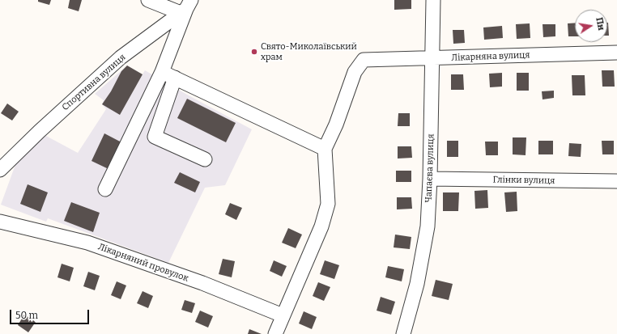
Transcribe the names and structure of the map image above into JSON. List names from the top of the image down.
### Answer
{
  "streets": {
    "street": [
      "Лікарняна вулиця",
      "Спортивна вулиця",
      "Чапаєва вулиця",
      "Глінки вулиця",
      "Лікарняний провулок"
    ]
  },
  "crossings": [
    ["Лікарняна вулиця", "Чапаєва вулиця"],
    ["Чапаєва вулиця", "Глінки вулиця"]
  ],
  "places": ["Свято-Миколаївський храм"],
  "scale_bar": "50 m",
  "north": "right"
}
